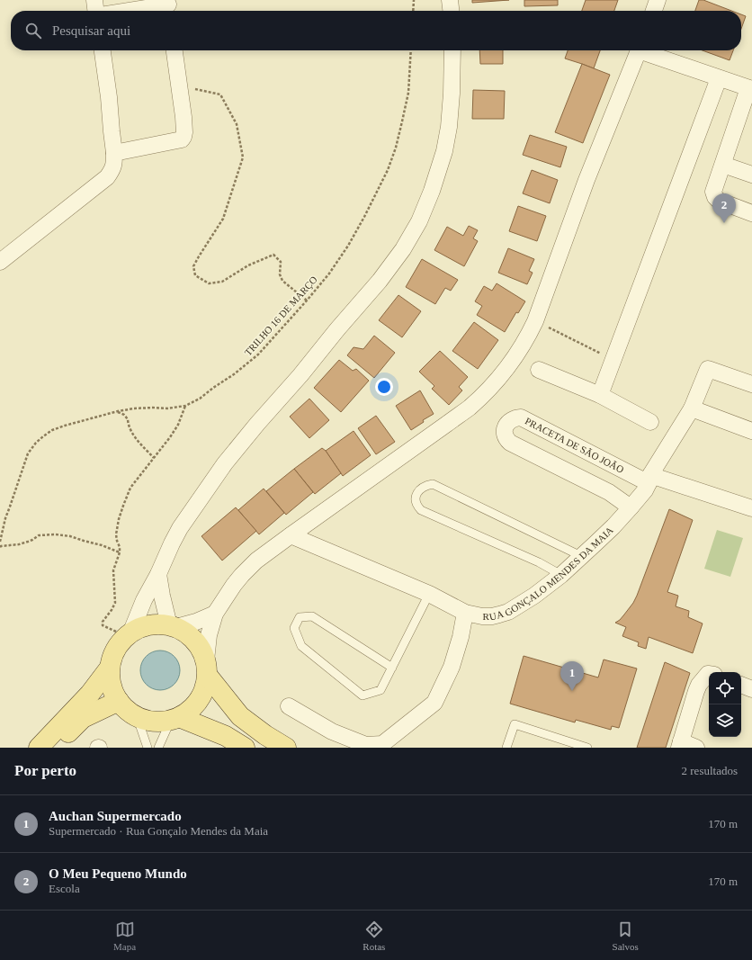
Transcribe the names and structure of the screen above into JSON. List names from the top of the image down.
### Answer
{
  "streets": {
    "street": ["PRACETA DE SÃO JOÃO", "RUA GONÇALO MENDES DA MAIA"],
    "path": ["TRILHO 16 DE MARÇO"]
  },
  "crossings": [
    ["PRACETA DE SÃO JOÃO", "RUA GONÇALO MENDES DA MAIA"]
  ],
  "page": {
    "search": "Pesquisar aqui",
    "pins": ["2", "1"],
    "heading": ["Por perto", "2 resultados"],
    "list": [
      {
        "mark": "1",
        "name": "Auchan Supermercado",
        "note": "Supermercado · Rua Gonçalo Mendes da Maia",
        "value": "170 m"
      },
      {
        "mark": "2",
        "name": "O Meu Pequeno Mundo",
        "note": "Escola",
        "value": "170 m"
      }
    ],
    "nav": ["Mapa", "Rotas", "Salvos"]
  }
}
